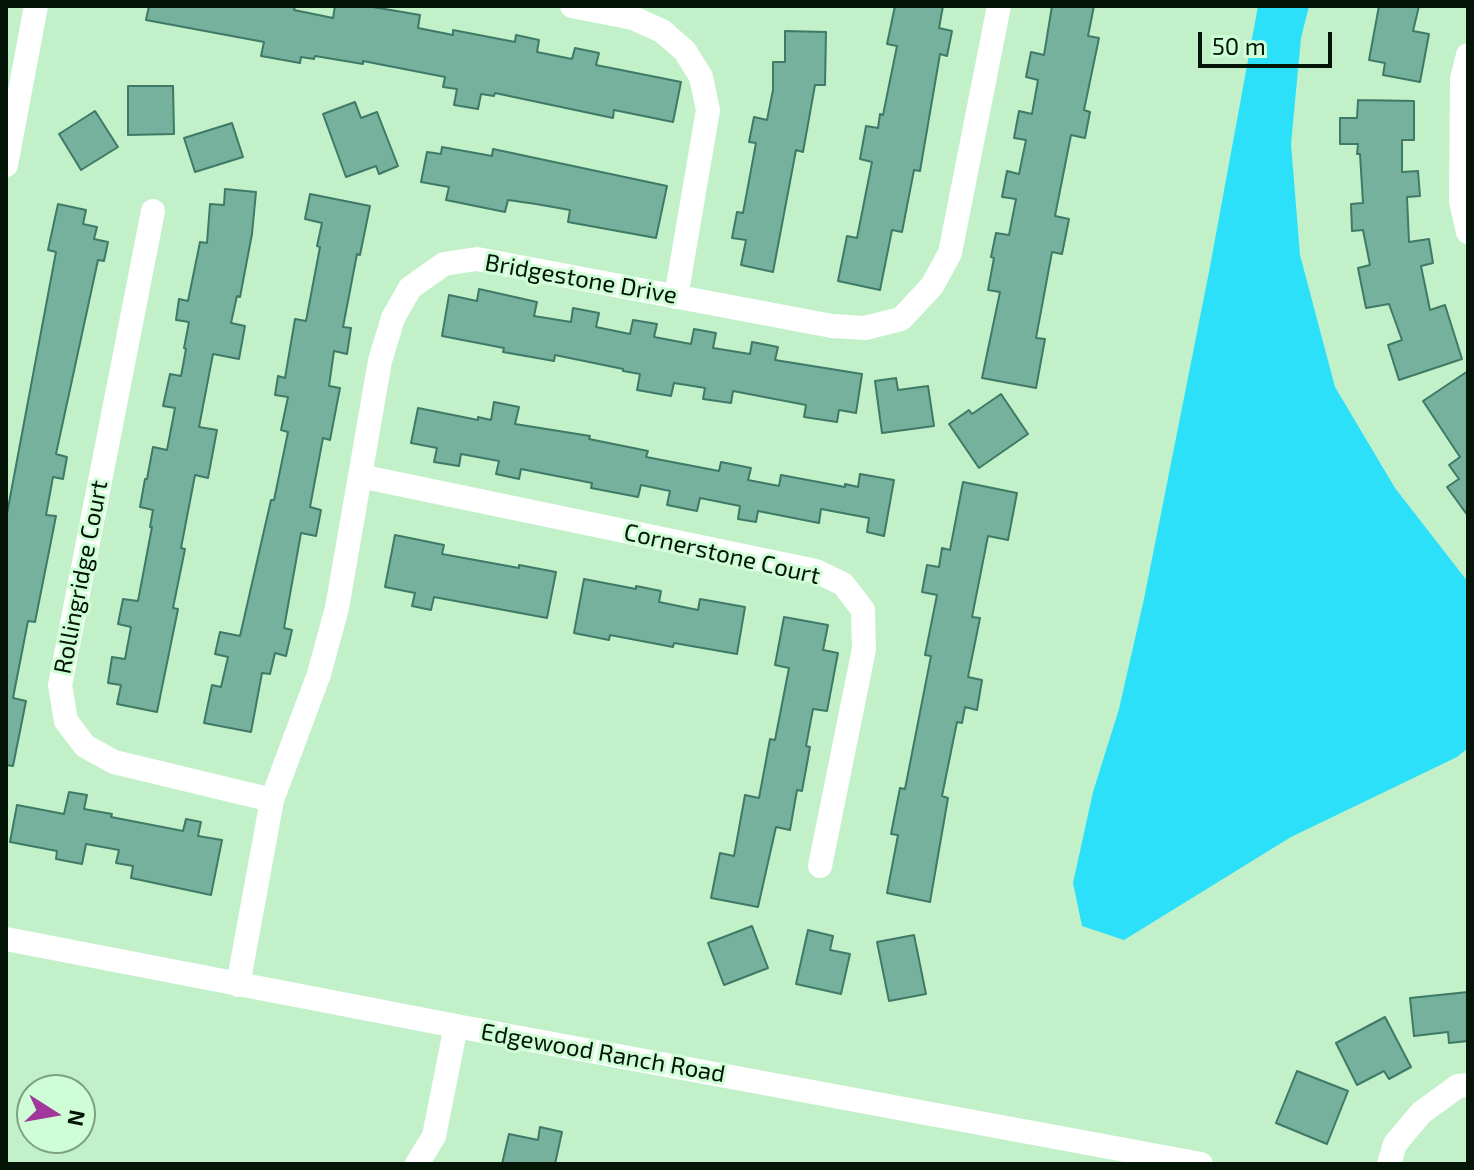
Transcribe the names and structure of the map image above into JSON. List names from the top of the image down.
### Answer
{
  "streets": {
    "street": [
      "Bridgestone Drive",
      "Cornerstone Court",
      "Rollingridge Court",
      "Edgewood Ranch Road"
    ]
  },
  "crossings": [
    ["Bridgestone Drive", "Cornerstone Court"],
    ["Bridgestone Drive", "Rollingridge Court"],
    ["Bridgestone Drive", "Edgewood Ranch Road"]
  ],
  "scale_bar": "50 m",
  "north": "right"
}
